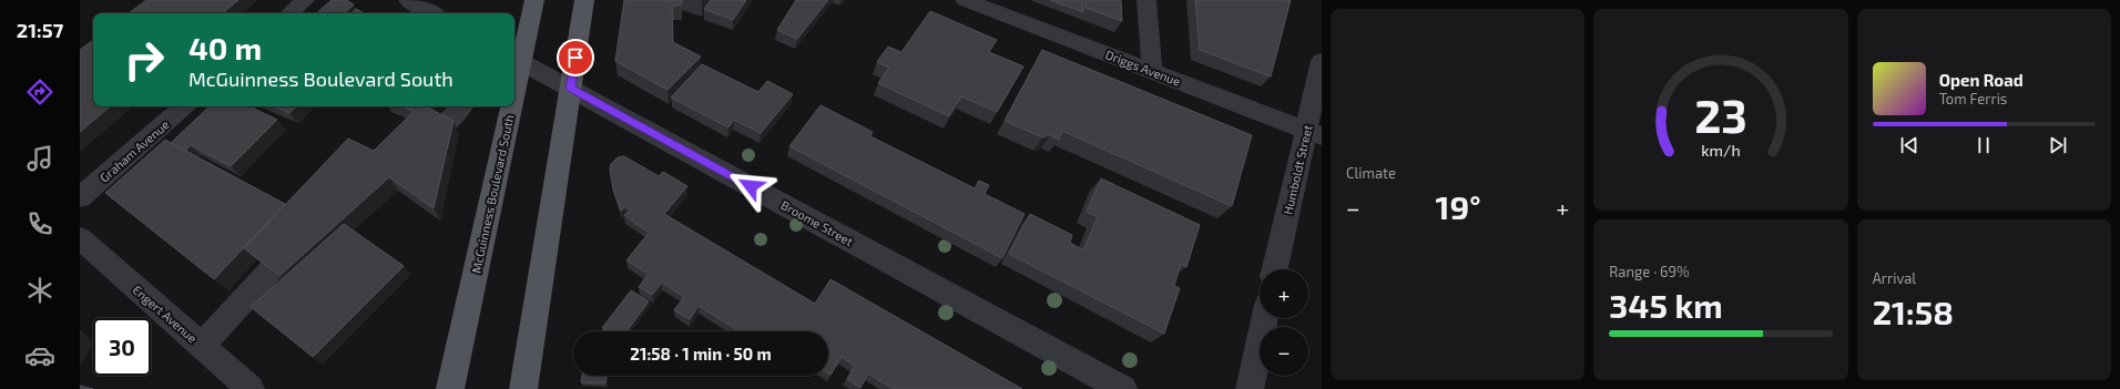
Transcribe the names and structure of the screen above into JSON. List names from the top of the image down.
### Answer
{
  "streets": {
    "main road": ["McGuinness Boulevard South"],
    "street": [
      "Driggs Avenue",
      "Graham Avenue",
      "Humboldt Street",
      "Broome Street",
      "Engert Avenue"
    ]
  },
  "crossings": [
    ["Driggs Avenue", "Humboldt Street"],
    ["McGuinness Boulevard South", "Broome Street"]
  ],
  "page": {
    "tabs": "21:57",
    "tile": [
      "Climate",
      ["Range · 69%", "345 km"],
      ["Arrival", "21:58"]
    ],
    "turn": ["40 m", "McGuinness Boulevard South"],
    "song": ["Open Road", "Tom Ferris"],
    "heat": ["−", "19°", "+"],
    "map_buttons": ["+", "−"],
    "limit": "30",
    "trip": "21:58 · 1 min · 50 m",
    "gauge": ["23", "km/h"]
  }
}
